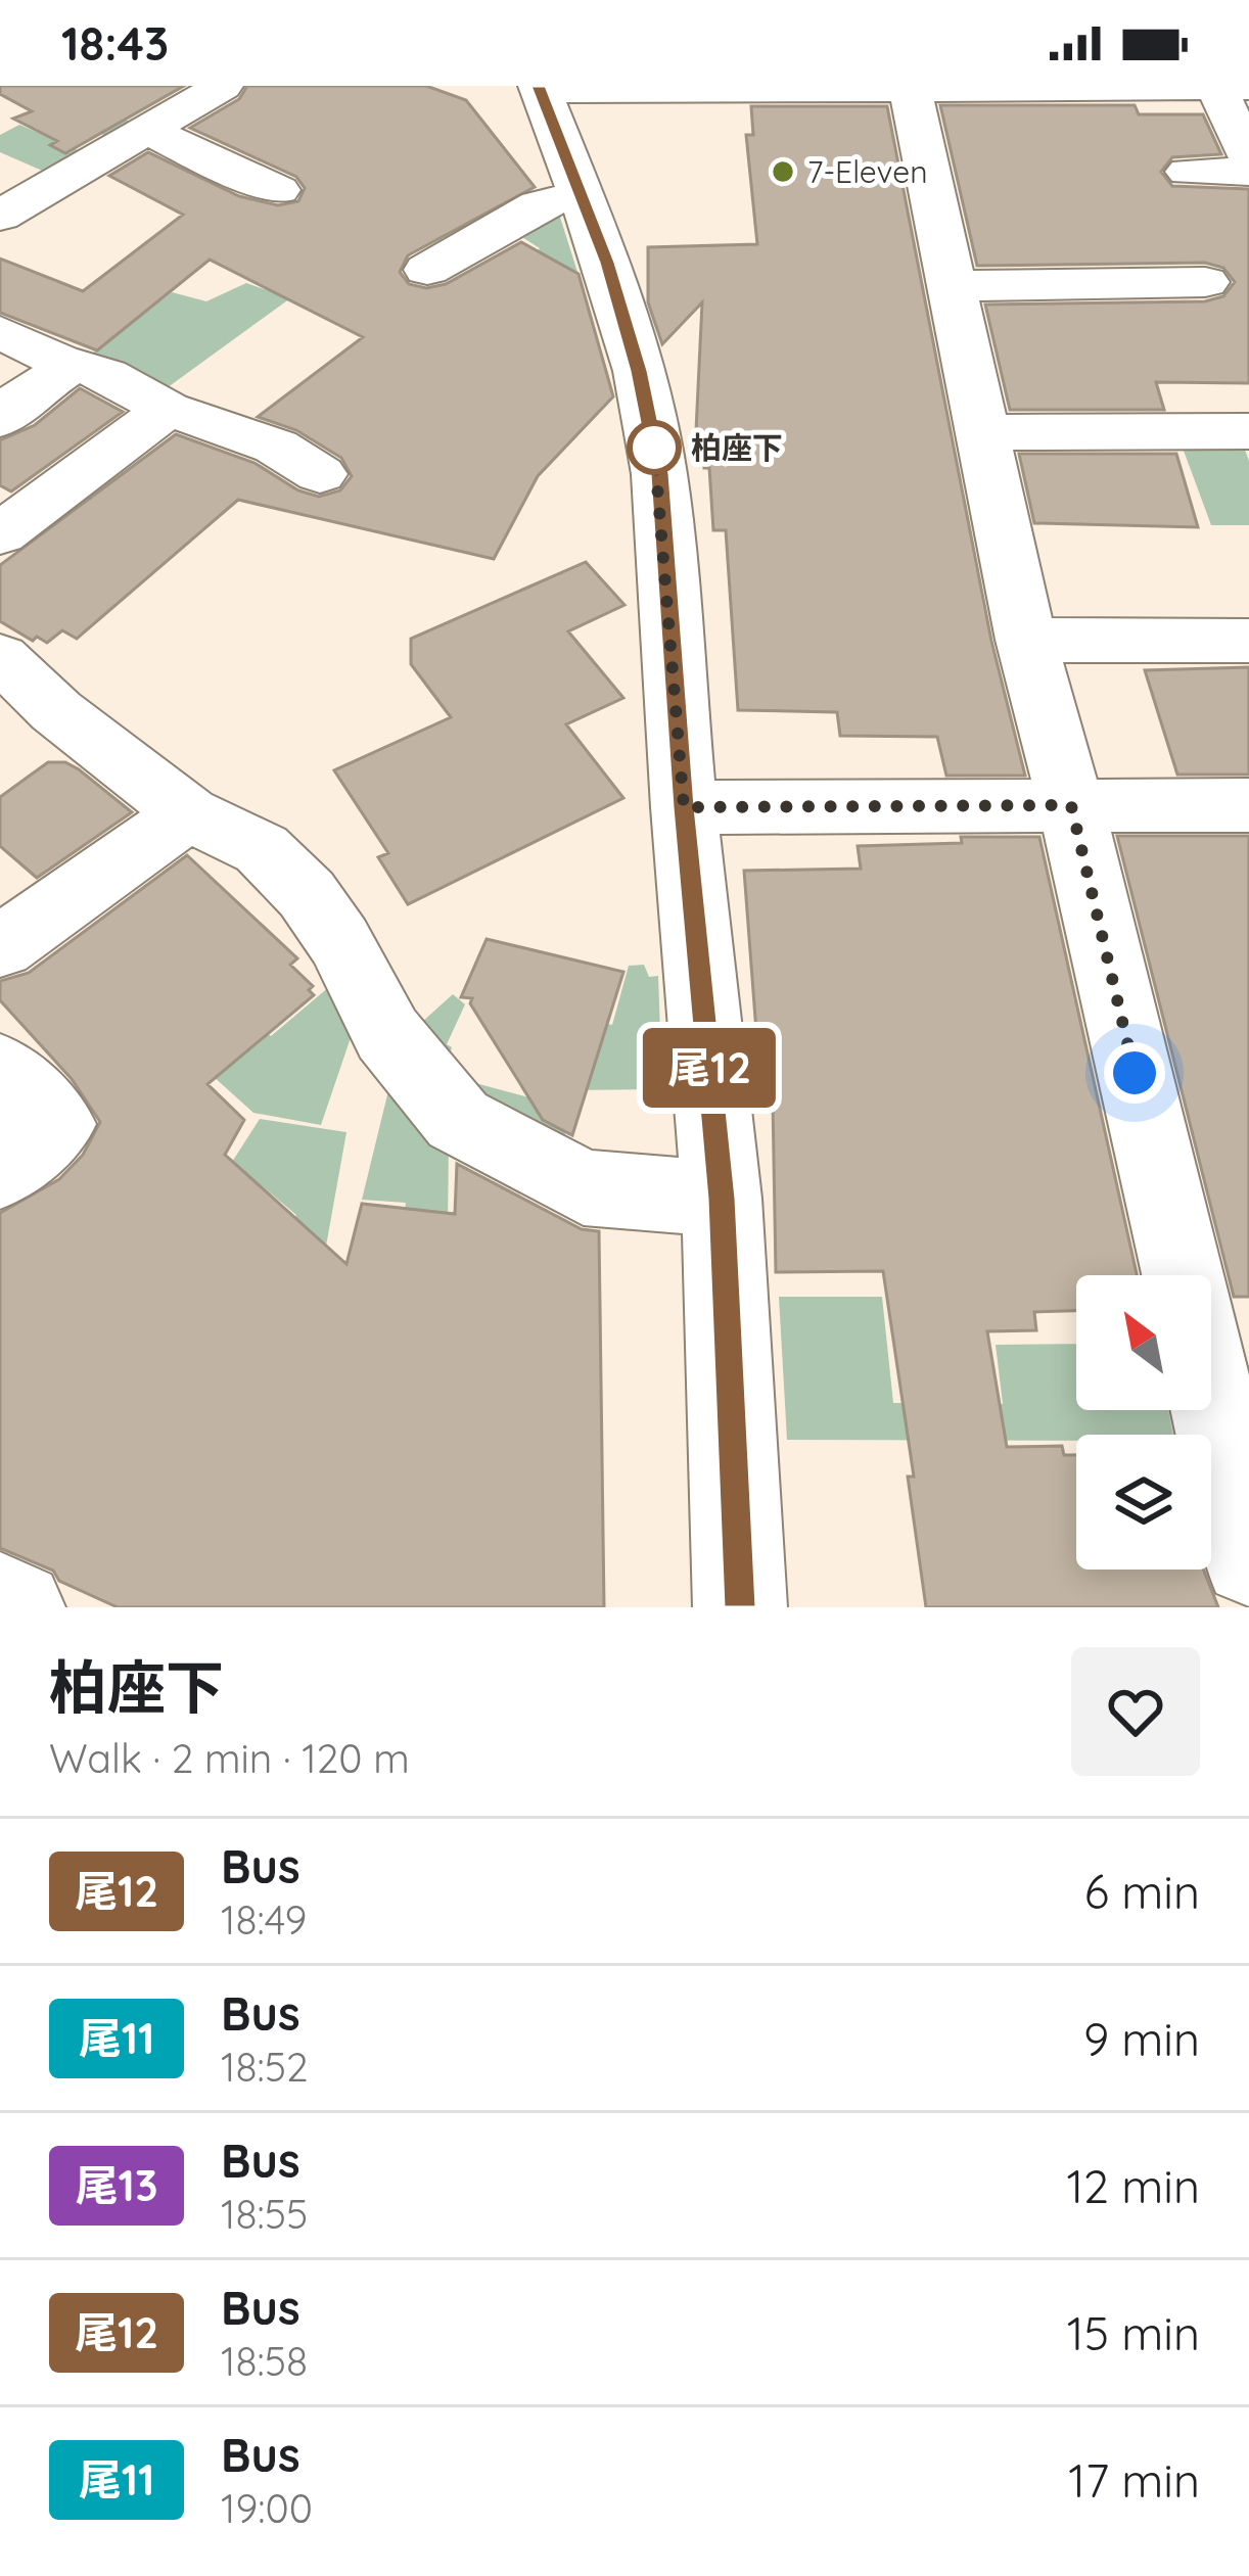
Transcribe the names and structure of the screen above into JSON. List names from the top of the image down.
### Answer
{
  "places": ["7-Eleven", "柏座下"],
  "lines": ["bus line 尾12"],
  "north": "top left",
  "page": {
    "status": "18:43",
    "on_map": "尾12",
    "heading": ["柏座下", "Walk · 2 min · 120 m"],
    "list": [
      {
        "mark": "尾12",
        "name": "Bus",
        "note": "18:49",
        "value": "6 min"
      },
      {
        "mark": "尾11",
        "name": "Bus",
        "note": "18:52",
        "value": "9 min"
      },
      {
        "mark": "尾13",
        "name": "Bus",
        "note": "18:55",
        "value": "12 min"
      },
      {
        "mark": "尾12",
        "name": "Bus",
        "note": "18:58",
        "value": "15 min"
      },
      {
        "mark": "尾11",
        "name": "Bus",
        "note": "19:00",
        "value": "17 min"
      }
    ]
  }
}
